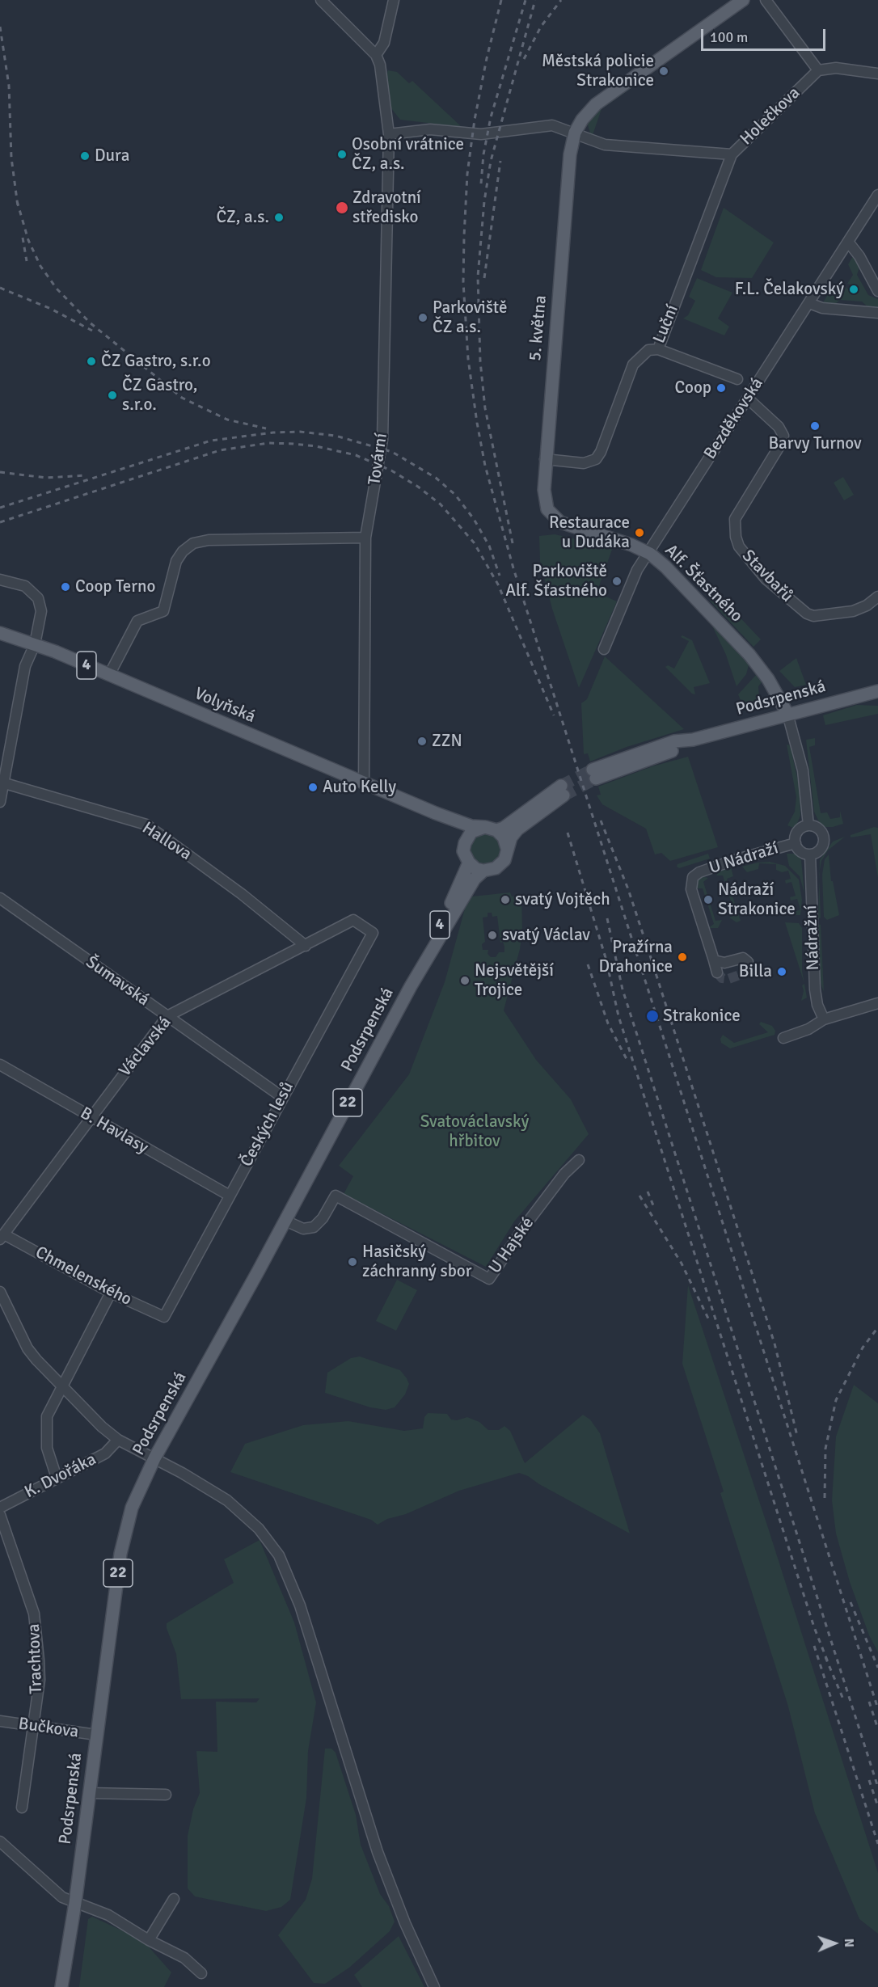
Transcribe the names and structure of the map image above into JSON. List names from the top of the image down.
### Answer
{
  "streets": {
    "main road": [
      "5. května",
      "Alf. Šťastného",
      "4",
      "Podsrpenská",
      "Volyňská",
      "22"
    ],
    "street": [
      "Holečkova",
      "Luční",
      "Bezděkovská",
      "Tovární",
      "Stavbařů",
      "Hallova",
      "U Nádraží",
      "Nádražní",
      "Šumavská",
      "Václavská",
      "Českých lesů",
      "B. Havlasy",
      "U Hajské",
      "Chmelenského",
      "K. Dvořáka",
      "Trachtova",
      "Bučkova"
    ]
  },
  "crossings": [
    ["Holečkova", "Luční"],
    ["Holečkova", "5. května"],
    ["Luční", "5. května"],
    ["5. května", "Alf. Šťastného"],
    ["Bezděkovská", "Stavbařů"],
    ["Bezděkovská", "Alf. Šťastného"],
    ["Tovární", "Volyňská"],
    ["Alf. Šťastného", "Podsrpenská"],
    ["4", "Podsrpenská"],
    ["4", "Volyňská"],
    ["Podsrpenská", "Volyňská"],
    ["Podsrpenská", "22"],
    ["Podsrpenská", "U Hajské"],
    ["Podsrpenská", "Bučkova"],
    ["Hallova", "Václavská"],
    ["U Nádraží", "Nádražní"],
    ["Šumavská", "Václavská"],
    ["Šumavská", "Českých lesů"],
    ["Václavská", "Českých lesů"],
    ["Václavská", "B. Havlasy"],
    ["Václavská", "Chmelenského"],
    ["Českých lesů", "B. Havlasy"],
    ["Českých lesů", "Chmelenského"],
    ["Trachtova", "Bučkova"]
  ],
  "parks": ["Svatováclavský hřbitov"],
  "places": [
    "Městská policie Strakonice",
    "Osobní vrátnice ČZ, a.s.",
    "Dura",
    "Zdravotní středisko",
    "ČZ, a.s.",
    "F.L. Čelakovský",
    "Parkoviště ČZ a.s.",
    "ČZ Gastro, s.r.o",
    "Coop",
    "ČZ Gastro, s.r.o.",
    "Barvy Turnov",
    "Restaurace u Dudáka",
    "Parkoviště Alf. Šťastného",
    "Coop Terno",
    "ZZN",
    "Auto Kelly",
    "svatý Vojtěch",
    "Nádraží Strakonice",
    "svatý Václav",
    "Pražírna Drahonice",
    "Billa",
    "Nejsvětější Trojice",
    "Strakonice",
    "Hasičský záchranný sbor"
  ],
  "scale_bar": "100 m",
  "north": "right"
}
